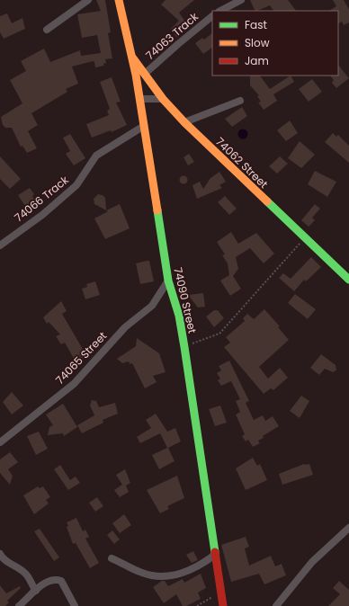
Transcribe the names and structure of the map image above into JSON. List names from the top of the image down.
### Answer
{
  "streets": {
    "street": [
      "74063 Track",
      "74062 Street",
      "74066 Track",
      "74090 Street",
      "74065 Street"
    ]
  },
  "crossings": [
    ["74063 Track", "74062 Street"],
    ["74062 Street", "74090 Street"],
    ["74066 Track", "74090 Street"],
    ["74090 Street", "74065 Street"]
  ],
  "legend": ["Fast", "Slow", "Jam"]
}
